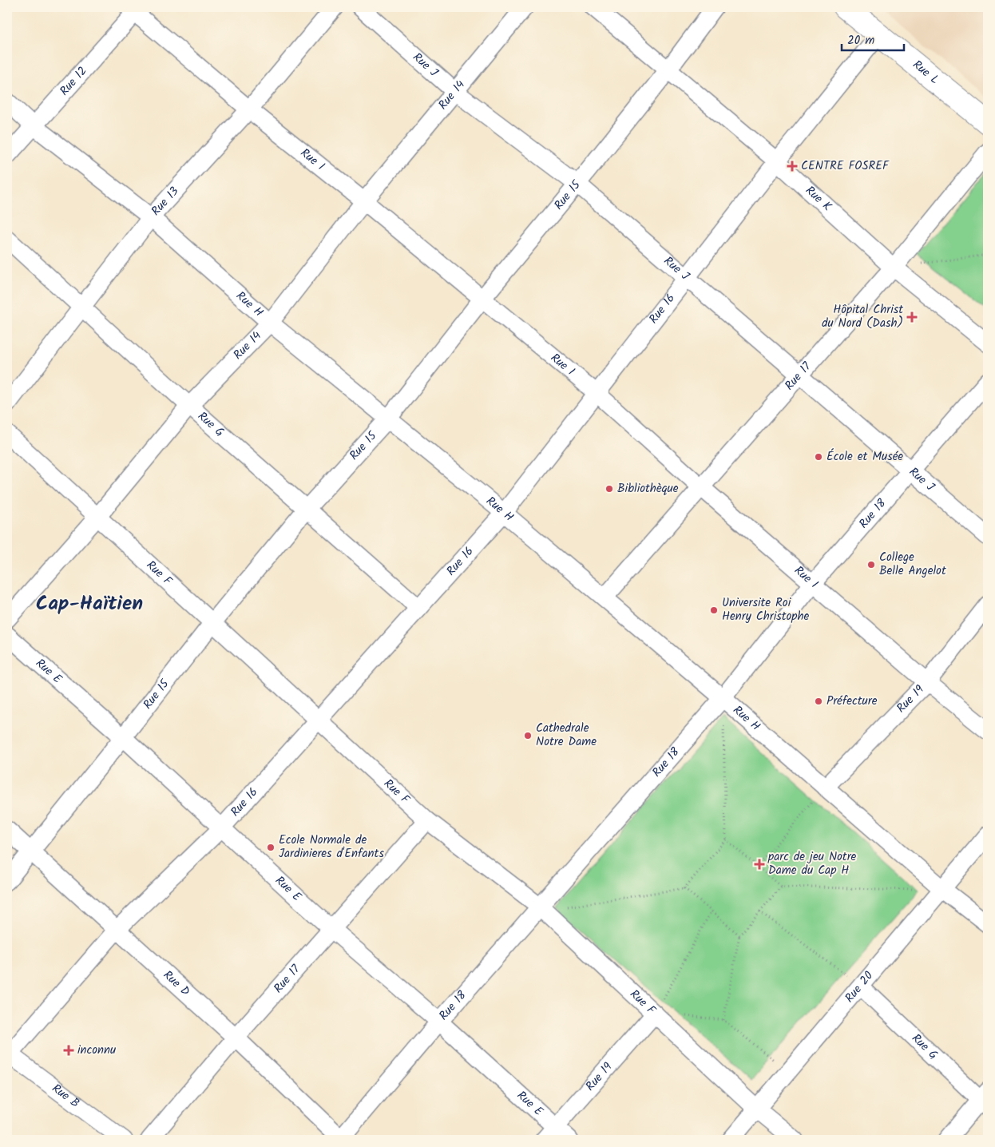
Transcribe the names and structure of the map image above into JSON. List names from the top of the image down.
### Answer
{
  "streets": {
    "street": [
      "Rue J",
      "Rue L",
      "Rue 12",
      "Rue 14",
      "Rue I",
      "Rue 15",
      "Rue K",
      "Rue 13",
      "Rue H",
      "Rue 16",
      "Rue 17",
      "Rue G",
      "Rue 18",
      "Rue F",
      "Rue E",
      "Rue 19",
      "Rue D",
      "Rue 20",
      "Rue B"
    ]
  },
  "crossings": [
    ["Rue J", "Rue 14"],
    ["Rue J", "Rue 15"],
    ["Rue J", "Rue 16"],
    ["Rue J", "Rue 17"],
    ["Rue J", "Rue 18"],
    ["Rue L", "Rue 16"],
    ["Rue 12", "Rue I"],
    ["Rue 12", "Rue H"],
    ["Rue 14", "Rue I"],
    ["Rue 14", "Rue H"],
    ["Rue 14", "Rue G"],
    ["Rue 14", "Rue F"],
    ["Rue I", "Rue 15"],
    ["Rue I", "Rue 13"],
    ["Rue I", "Rue 16"],
    ["Rue I", "Rue 17"],
    ["Rue I", "Rue 18"],
    ["Rue I", "Rue 19"],
    ["Rue 15", "Rue K"],
    ["Rue 15", "Rue H"],
    ["Rue 15", "Rue G"],
    ["Rue 15", "Rue F"],
    ["Rue 15", "Rue E"],
    ["Rue 15", "Rue D"],
    ["Rue K", "Rue 16"],
    ["Rue K", "Rue 17"],
    ["Rue 13", "Rue H"],
    ["Rue 13", "Rue G"],
    ["Rue H", "Rue 16"],
    ["Rue H", "Rue 17"],
    ["Rue H", "Rue 18"],
    ["Rue H", "Rue 19"],
    ["Rue H", "Rue 20"],
    ["Rue 16", "Rue G"],
    ["Rue 16", "Rue F"],
    ["Rue 16", "Rue E"],
    ["Rue 16", "Rue D"],
    ["Rue 16", "Rue B"],
    ["Rue 17", "Rue F"],
    ["Rue 17", "Rue E"],
    ["Rue 17", "Rue D"],
    ["Rue G", "Rue 20"],
    ["Rue 18", "Rue F"],
    ["Rue 18", "Rue E"],
    ["Rue 18", "Rue D"],
    ["Rue F", "Rue 19"],
    ["Rue F", "Rue 20"],
    ["Rue E", "Rue 19"]
  ],
  "districts": ["Cap-Haïtien"],
  "places": {
    "health": [
      "CENTRE FOSREF",
      "Hôpital Christ du Nord (Dash)",
      "parc de jeu Notre Dame du Cap H",
      "inconnu"
    ],
    "other": [
      "École et Musée",
      "Bibliothèque",
      "College Belle Angelot",
      "Universite Roi Henry Christophe",
      "Préfecture",
      "Cathedrale Notre Dame",
      "Ecole Normale de Jardinieres d'Enfants"
    ]
  },
  "scale_bar": "20 m"
}
